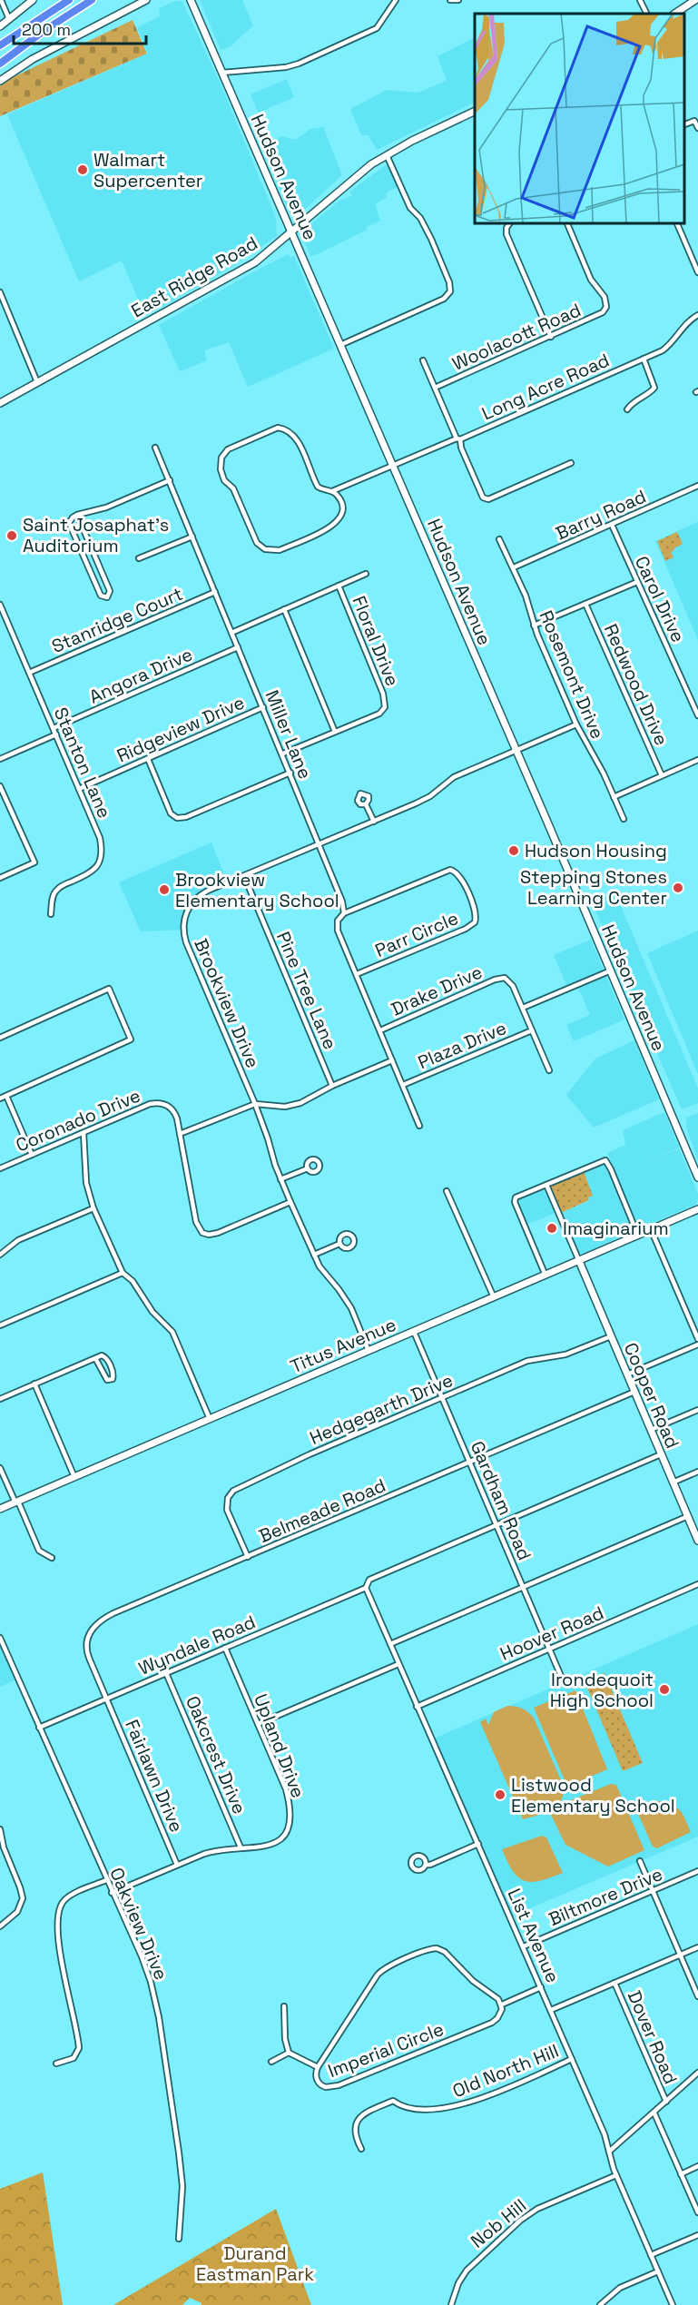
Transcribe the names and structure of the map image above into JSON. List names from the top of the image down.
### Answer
{
  "streets": {
    "main road": [
      "Hudson Avenue",
      "East Ridge Road",
      "Titus Avenue",
      "Cooper Road"
    ],
    "street": [
      "Woolacott Road",
      "Long Acre Road",
      "Barry Road",
      "Carol Drive",
      "Stanridge Court",
      "Floral Drive",
      "Rosemont Drive",
      "Angora Drive",
      "Redwood Drive",
      "Ridgeview Drive",
      "Miller Lane",
      "Stanton Lane",
      "Parr Circle",
      "Pine Tree Lane",
      "Drake Drive",
      "Brookview Drive",
      "Plaza Drive",
      "Coronado Drive",
      "Hedgegarth Drive",
      "Gardham Road",
      "Belmeade Road",
      "Hoover Road",
      "Wyndale Road",
      "Upland Drive",
      "Oakcrest Drive",
      "Fairlawn Drive",
      "Biltmore Drive",
      "Oakview Drive",
      "List Avenue",
      "Dover Road",
      "Imperial Circle",
      "Old North Hill",
      "Nob Hill"
    ]
  },
  "crossings": [
    ["Hudson Avenue", "East Ridge Road"],
    ["Hudson Avenue", "Long Acre Road"],
    ["Hudson Avenue", "Brookview Drive"],
    ["Barry Road", "Carol Drive"],
    ["Barry Road", "Rosemont Drive"],
    ["Stanridge Court", "Miller Lane"],
    ["Stanridge Court", "Stanton Lane"],
    ["Rosemont Drive", "Brookview Drive"],
    ["Angora Drive", "Miller Lane"],
    ["Angora Drive", "Stanton Lane"],
    ["Ridgeview Drive", "Miller Lane"],
    ["Ridgeview Drive", "Stanton Lane"],
    ["Miller Lane", "Parr Circle"],
    ["Miller Lane", "Drake Drive"],
    ["Miller Lane", "Brookview Drive"],
    ["Miller Lane", "Plaza Drive"],
    ["Pine Tree Lane", "Brookview Drive"],
    ["Brookview Drive", "Coronado Drive"],
    ["Brookview Drive", "Titus Avenue"],
    ["Titus Avenue", "Cooper Road"],
    ["Titus Avenue", "Gardham Road"],
    ["Cooper Road", "Hedgegarth Drive"],
    ["Cooper Road", "Belmeade Road"],
    ["Hedgegarth Drive", "Gardham Road"],
    ["Hedgegarth Drive", "Belmeade Road"],
    ["Gardham Road", "Belmeade Road"],
    ["Gardham Road", "Hoover Road"],
    ["Belmeade Road", "Wyndale Road"],
    ["Belmeade Road", "Fairlawn Drive"],
    ["Hoover Road", "List Avenue"],
    ["Wyndale Road", "Upland Drive"],
    ["Wyndale Road", "Oakcrest Drive"],
    ["Wyndale Road", "Fairlawn Drive"],
    ["Wyndale Road", "Oakview Drive"],
    ["Wyndale Road", "List Avenue"],
    ["Upland Drive", "Oakcrest Drive"],
    ["Upland Drive", "Fairlawn Drive"],
    ["Upland Drive", "Oakview Drive"],
    ["Biltmore Drive", "List Avenue"],
    ["List Avenue", "Imperial Circle"],
    ["List Avenue", "Old North Hill"],
    ["List Avenue", "Nob Hill"]
  ],
  "parks": ["Durand Eastman Park"],
  "places": [
    "Walmart Supercenter",
    "Saint Josaphat’s Auditorium",
    "Hudson Housing",
    "Stepping Stones Learning Center",
    "Brookview Elementary School",
    "Imaginarium",
    "Irondequoit High School",
    "Listwood Elementary School"
  ],
  "scale_bar": "200 m"
}
